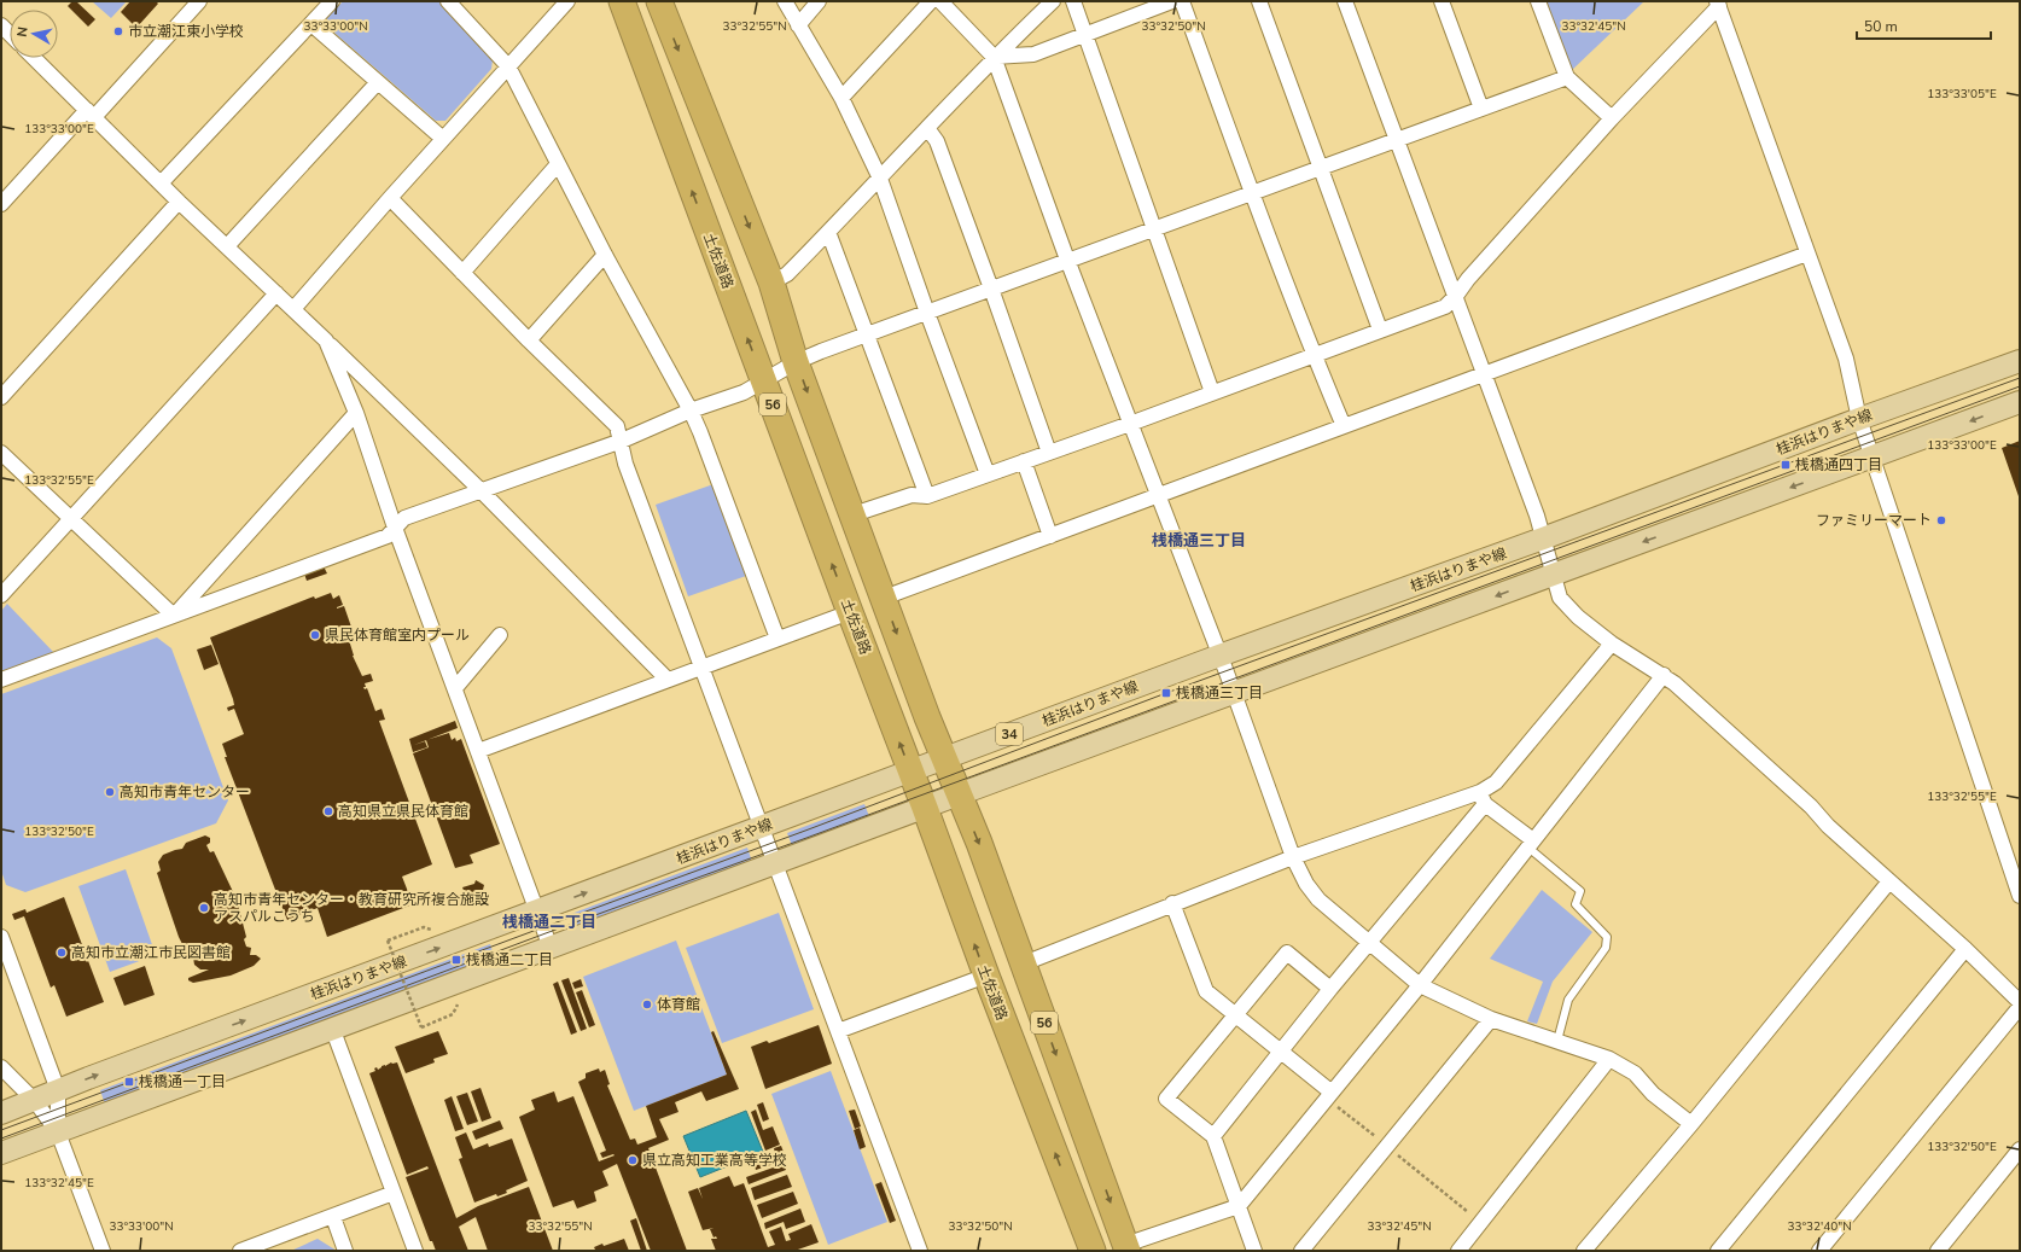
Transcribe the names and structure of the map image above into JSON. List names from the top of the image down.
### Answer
{
  "streets": {
    "highway": ["土佐道路", "56"],
    "main road": ["桂浜はりまや線", "34"]
  },
  "crossings": [
    ["土佐道路", "桂浜はりまや線"],
    ["56", "桂浜はりまや線"]
  ],
  "districts": ["桟橋通三丁目", "桟橋通二丁目"],
  "places": {
    "other": [
      "市立潮江東小学校",
      "ファミリーマート",
      "県民体育館室内プール",
      "高知市青年センター",
      "高知県立県民体育館",
      "高知市青年センター・教育研究所複合施設 アスパルこうち",
      "高知市立潮江市民図書館",
      "体育館",
      "県立高知工業高等学校"
    ],
    "transit": [
      "桟橋通四丁目",
      "桟橋通三丁目",
      "桟橋通二丁目",
      "桟橋通一丁目"
    ]
  },
  "scale_bar": "50 m",
  "north": "left",
  "coordinates": [
    "33°33'00\"N",
    "33°32'55\"N",
    "33°32'50\"N",
    "33°32'45\"N",
    "133°33'05\"E",
    "133°33'00\"E",
    "133°32'55\"E",
    "133°32'50\"E",
    "133°32'45\"E",
    "33°32'40\"N"
  ]
}
